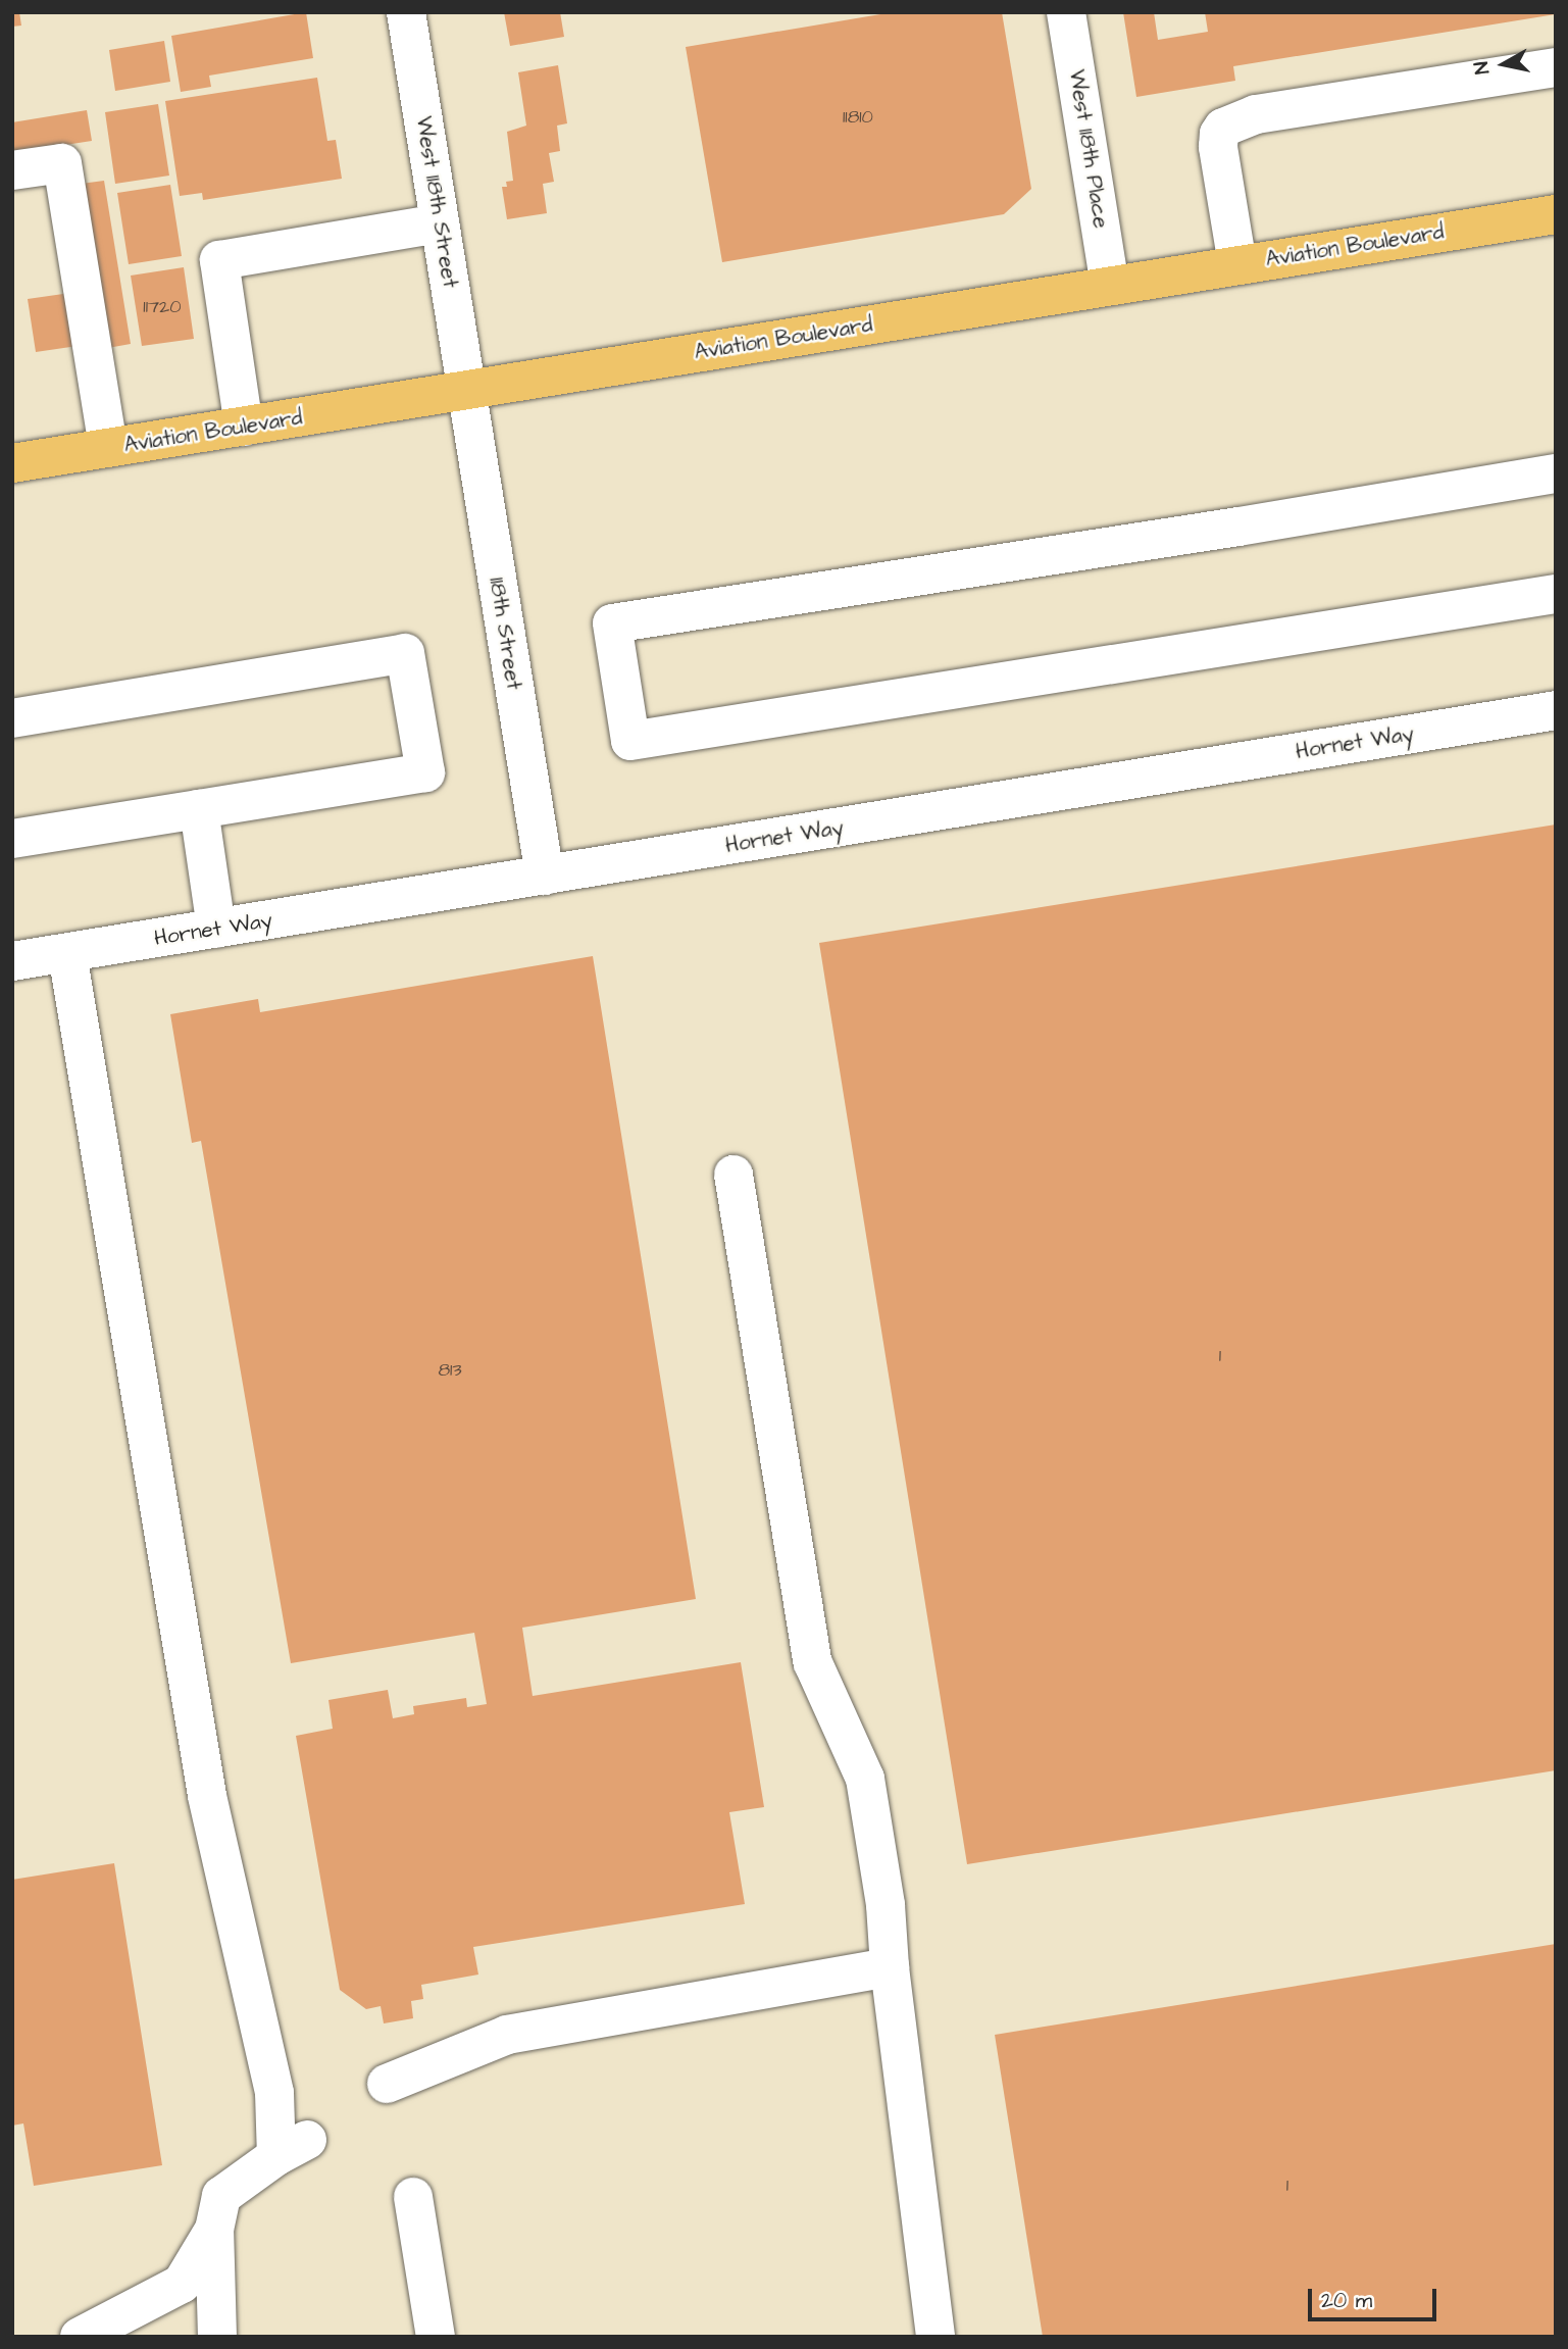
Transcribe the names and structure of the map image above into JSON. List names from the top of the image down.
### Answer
{
  "streets": {
    "main road": ["Aviation Boulevard"],
    "street": [
      "West 118th Place",
      "West 118th Street",
      "118th Street",
      "Hornet Way"
    ]
  },
  "crossings": [
    ["West 118th Place", "Aviation Boulevard"],
    ["West 118th Street", "Aviation Boulevard"],
    ["West 118th Street", "118th Street"],
    ["Aviation Boulevard", "118th Street"],
    ["118th Street", "Hornet Way"]
  ],
  "house_numbers": [
    "11810",
    "11720",
    "1",
    "813",
    "1"
  ],
  "scale_bar": "20 m",
  "north": "left"
}
